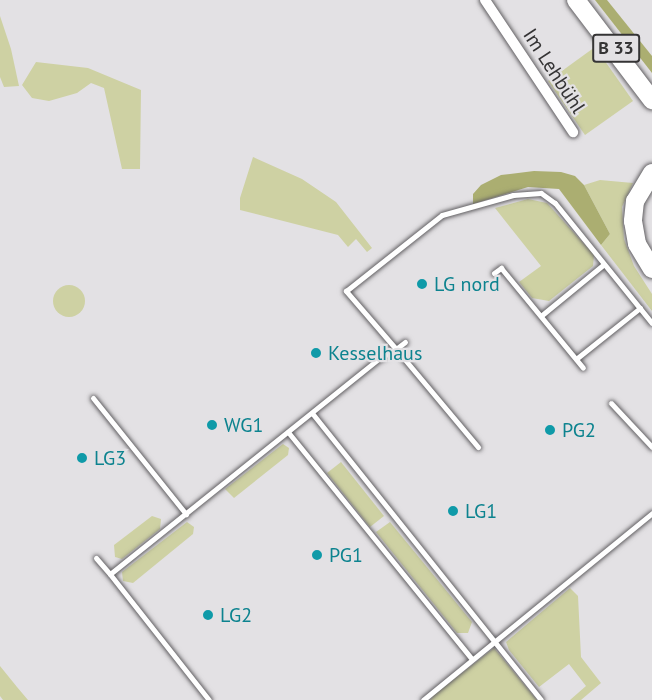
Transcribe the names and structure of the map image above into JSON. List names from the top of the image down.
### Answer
{
  "streets": {
    "main road": ["B 33"],
    "street": ["Im Lehbühl"]
  },
  "places": [
    "LG nord",
    "Kesselhaus",
    "WG1",
    "PG2",
    "LG3",
    "LG1",
    "PG1",
    "LG2"
  ]
}
